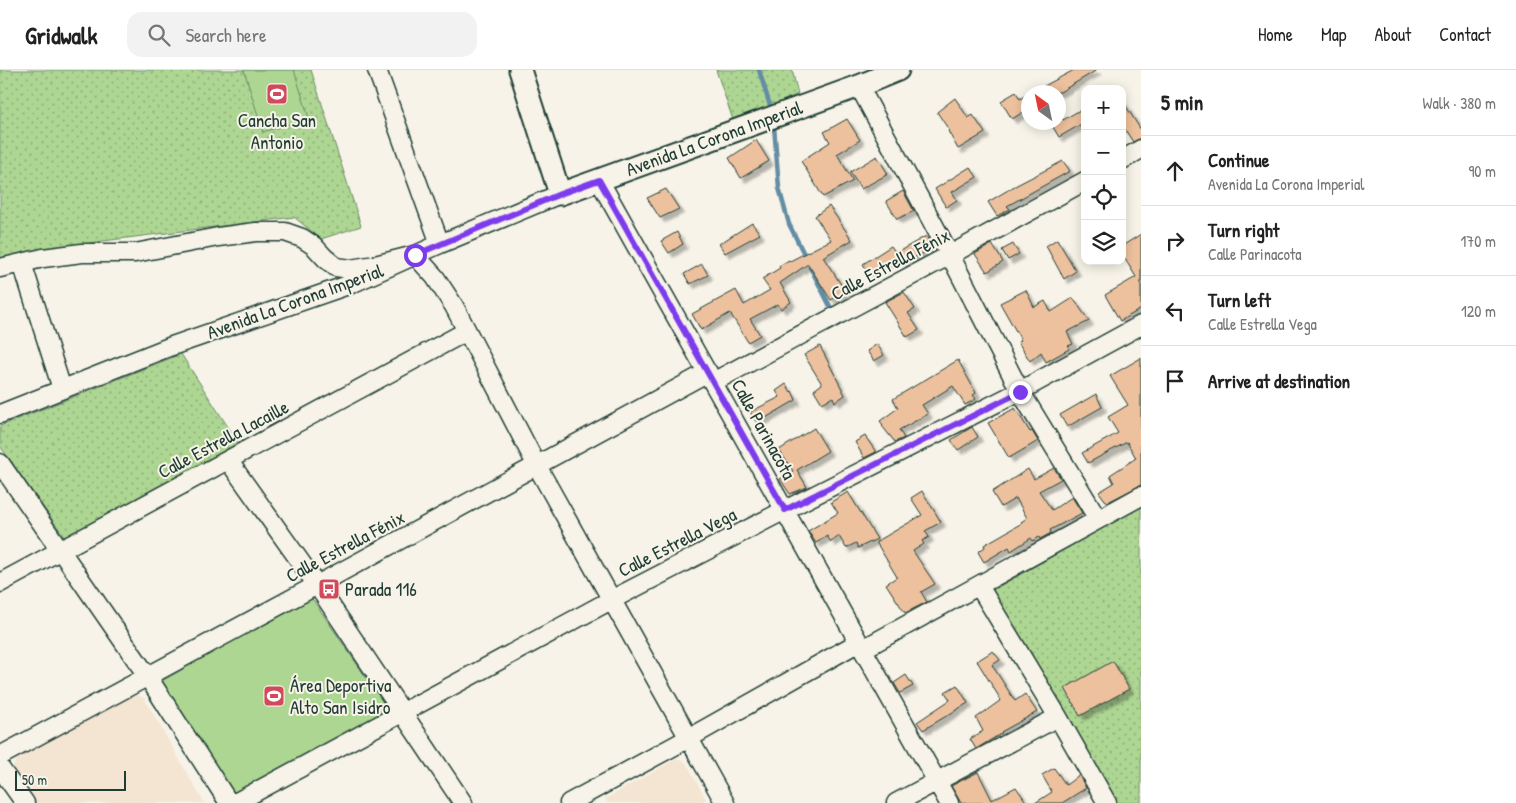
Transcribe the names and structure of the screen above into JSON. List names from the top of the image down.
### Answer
{
  "streets": {
    "street": [
      "Avenida La Corona Imperial",
      "Calle Estrella Fénix",
      "Calle Parinacota",
      "Calle Estrella Lacaille",
      "Calle Estrella Vega"
    ]
  },
  "crossings": [
    ["Avenida La Corona Imperial", "Calle Parinacota"],
    ["Calle Estrella Fénix", "Calle Parinacota"],
    ["Calle Parinacota", "Calle Estrella Vega"]
  ],
  "places": {
    "sports": ["Cancha San Antonio", "Área Deportiva Alto San Isidro"],
    "bus stop": ["Parada 116"]
  },
  "scale_bar": "50 m",
  "north": "top left",
  "page": {
    "header": "Gridwalk",
    "search": "Search here",
    "nav": [
      "Home",
      "Map",
      "About",
      "Contact"
    ],
    "heading": ["5 min", "Walk · 380 m"],
    "map_buttons": ["+", "−"],
    "list": [
      ["Continue", "Avenida La Corona Imperial", "90 m"],
      ["Turn right", "Calle Parinacota", "170 m"],
      ["Turn left", "Calle Estrella Vega", "120 m"],
      "Arrive at destination"
    ],
    "scale": "50 m"
  }
}
